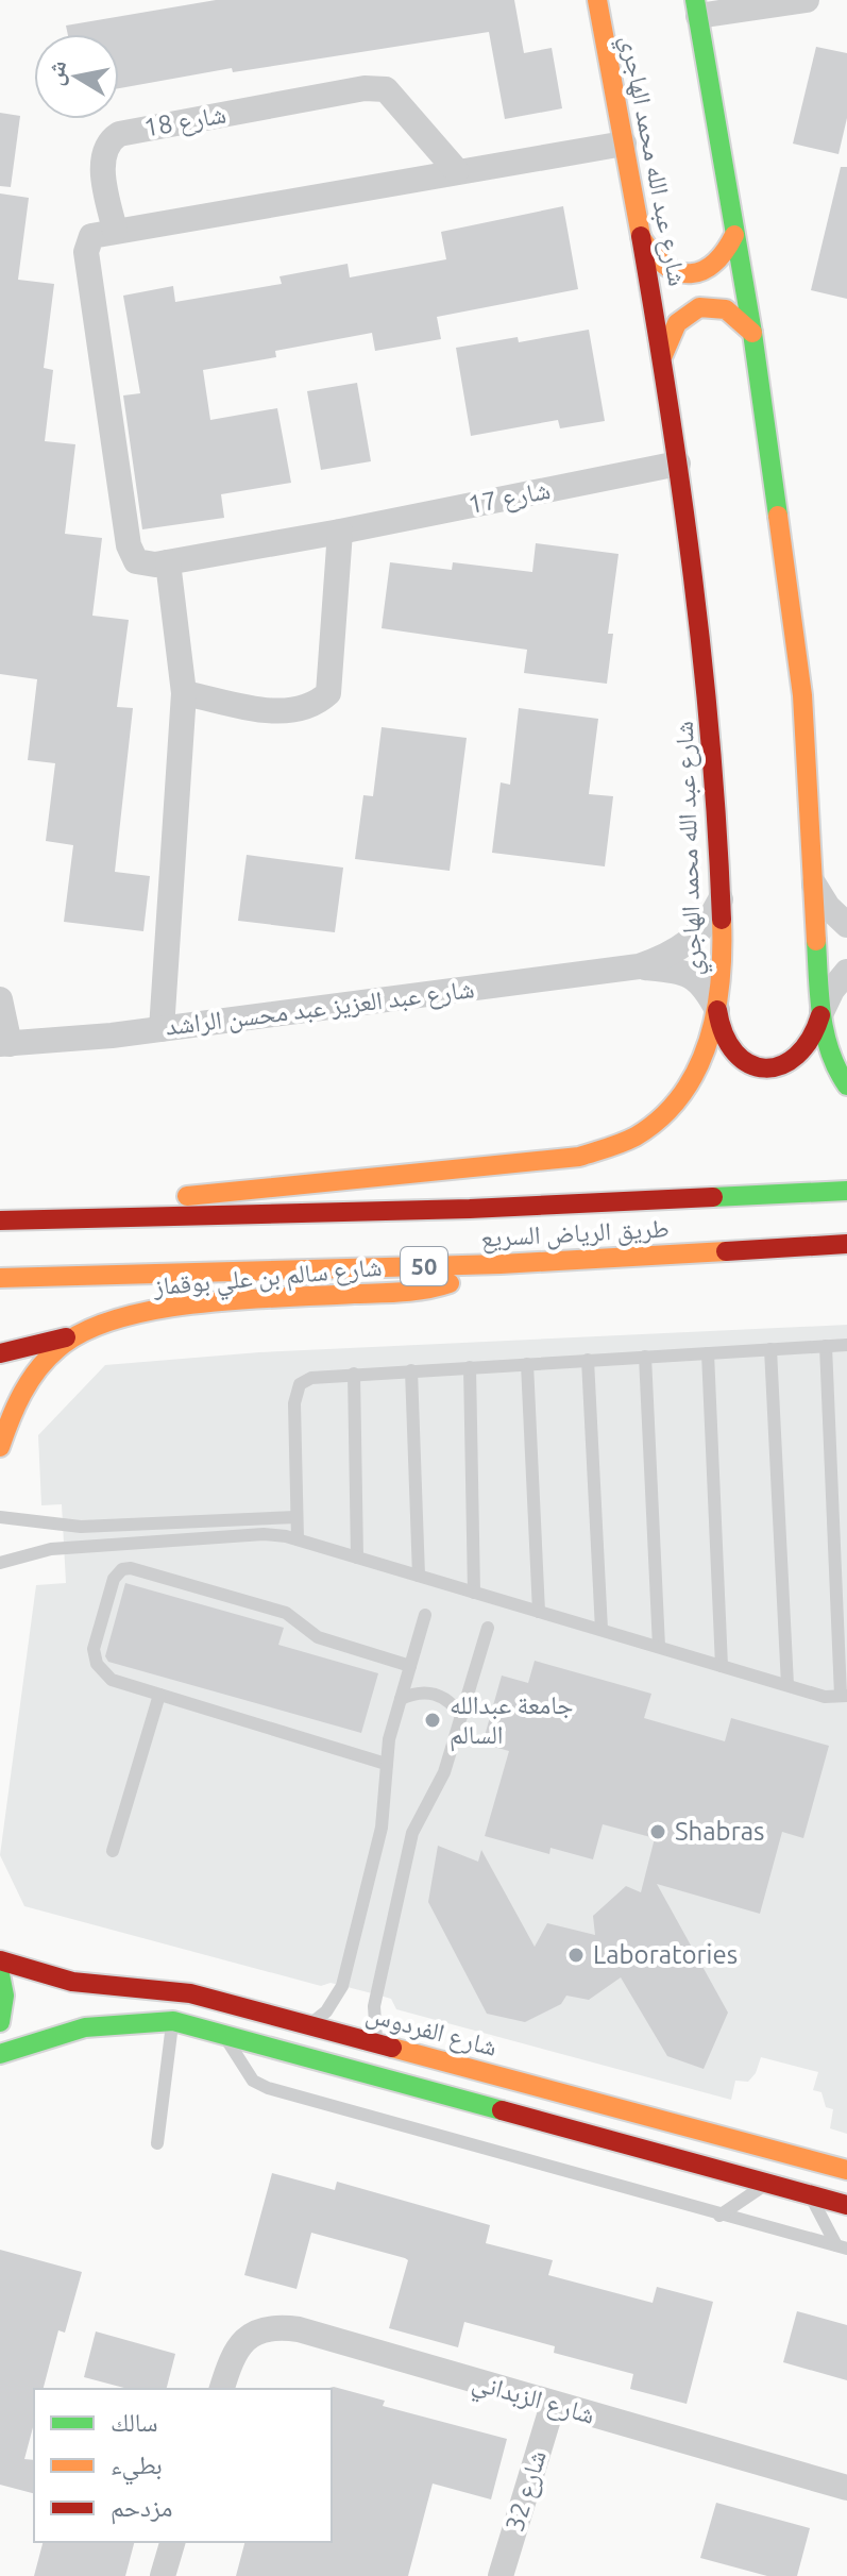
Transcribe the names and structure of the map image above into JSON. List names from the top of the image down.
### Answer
{
  "streets": {
    "main road": [
      "شارع عبد الله محمد الهاجري",
      "طريق الرياض السريع",
      "50",
      "شارع سالم بن علي بوقماز",
      "شارع الفردوس"
    ],
    "street": [
      "شارع 18",
      "شارع 17",
      "شارع عبد العزيز عبد محسن الراشد",
      "شارع الزبداني",
      "شارع 32"
    ]
  },
  "crossings": [
    ["شارع عبد الله محمد الهاجري", "شارع 17"],
    ["شارع عبد الله محمد الهاجري", "شارع عبد العزيز عبد محسن الراشد"],
    ["طريق الرياض السريع", "شارع سالم بن علي بوقماز"],
    ["شارع الزبداني", "شارع 32"]
  ],
  "places": ["جامعة عبدالله السالم", "Shabras", "Laboratories"],
  "legend": ["سالك", "بطيء", "مزدحم"],
  "north": "left"
}
